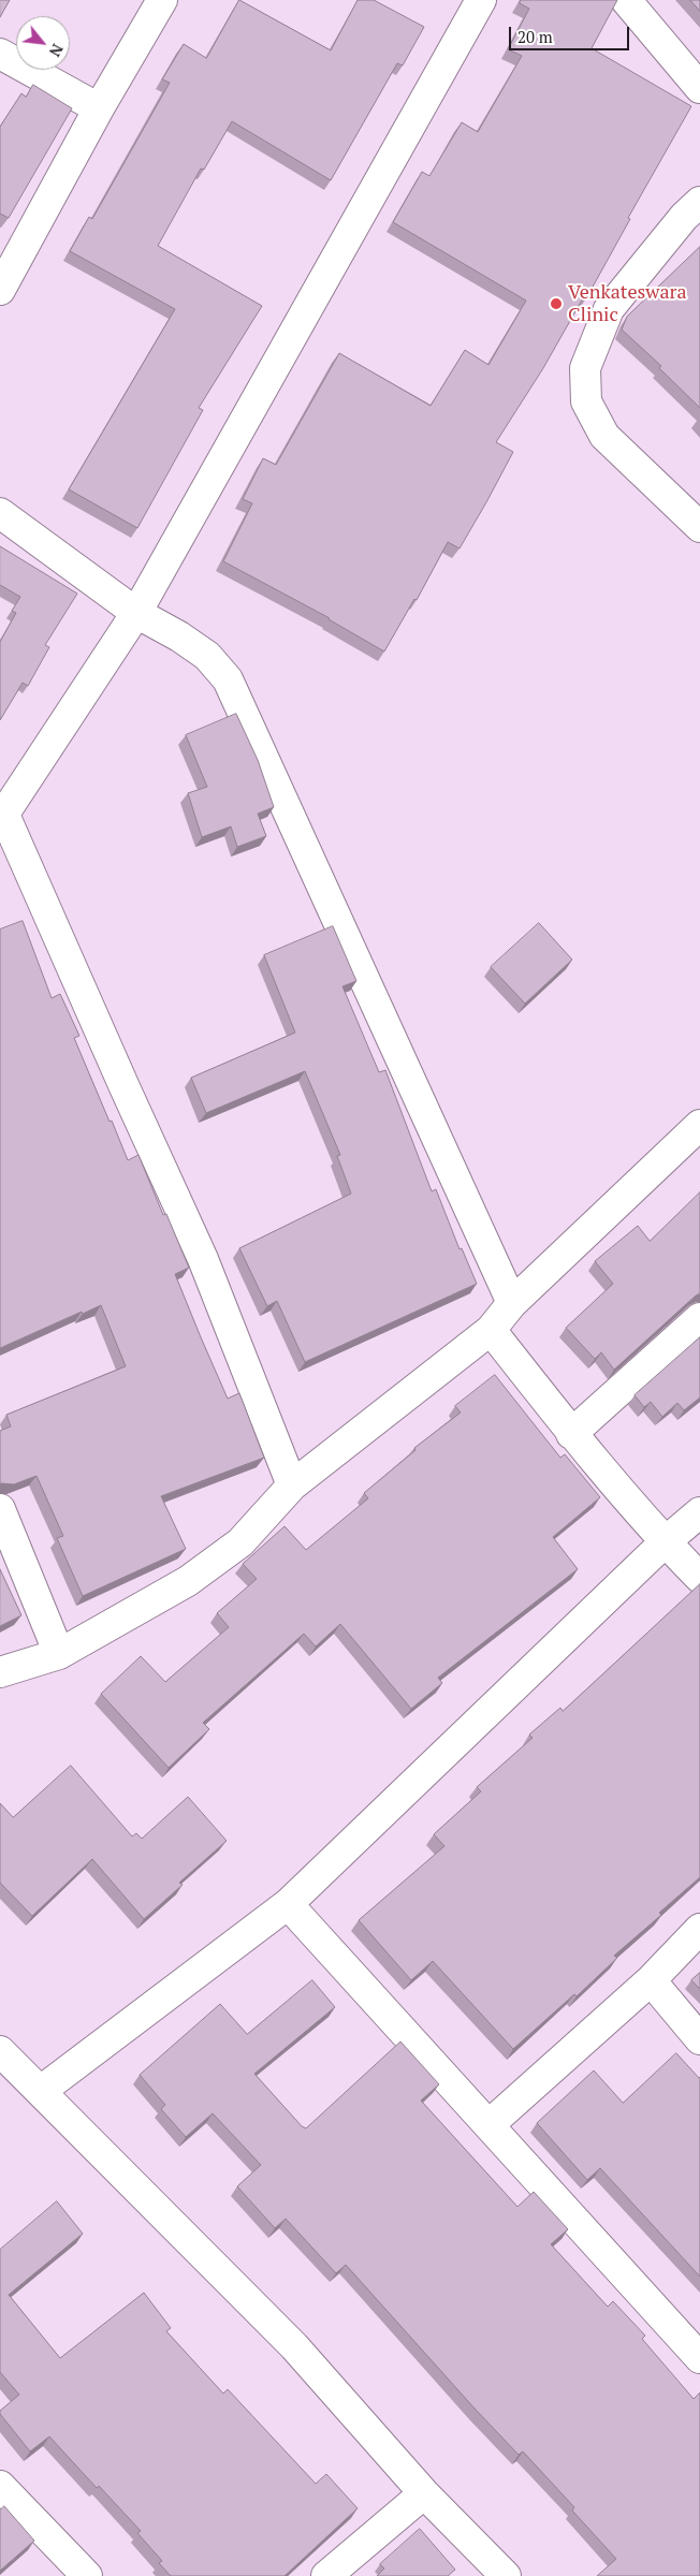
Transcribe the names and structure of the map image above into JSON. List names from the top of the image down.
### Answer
{
  "places": ["Venkateswara Clinic"],
  "scale_bar": "20 m",
  "north": "bottom right"
}
